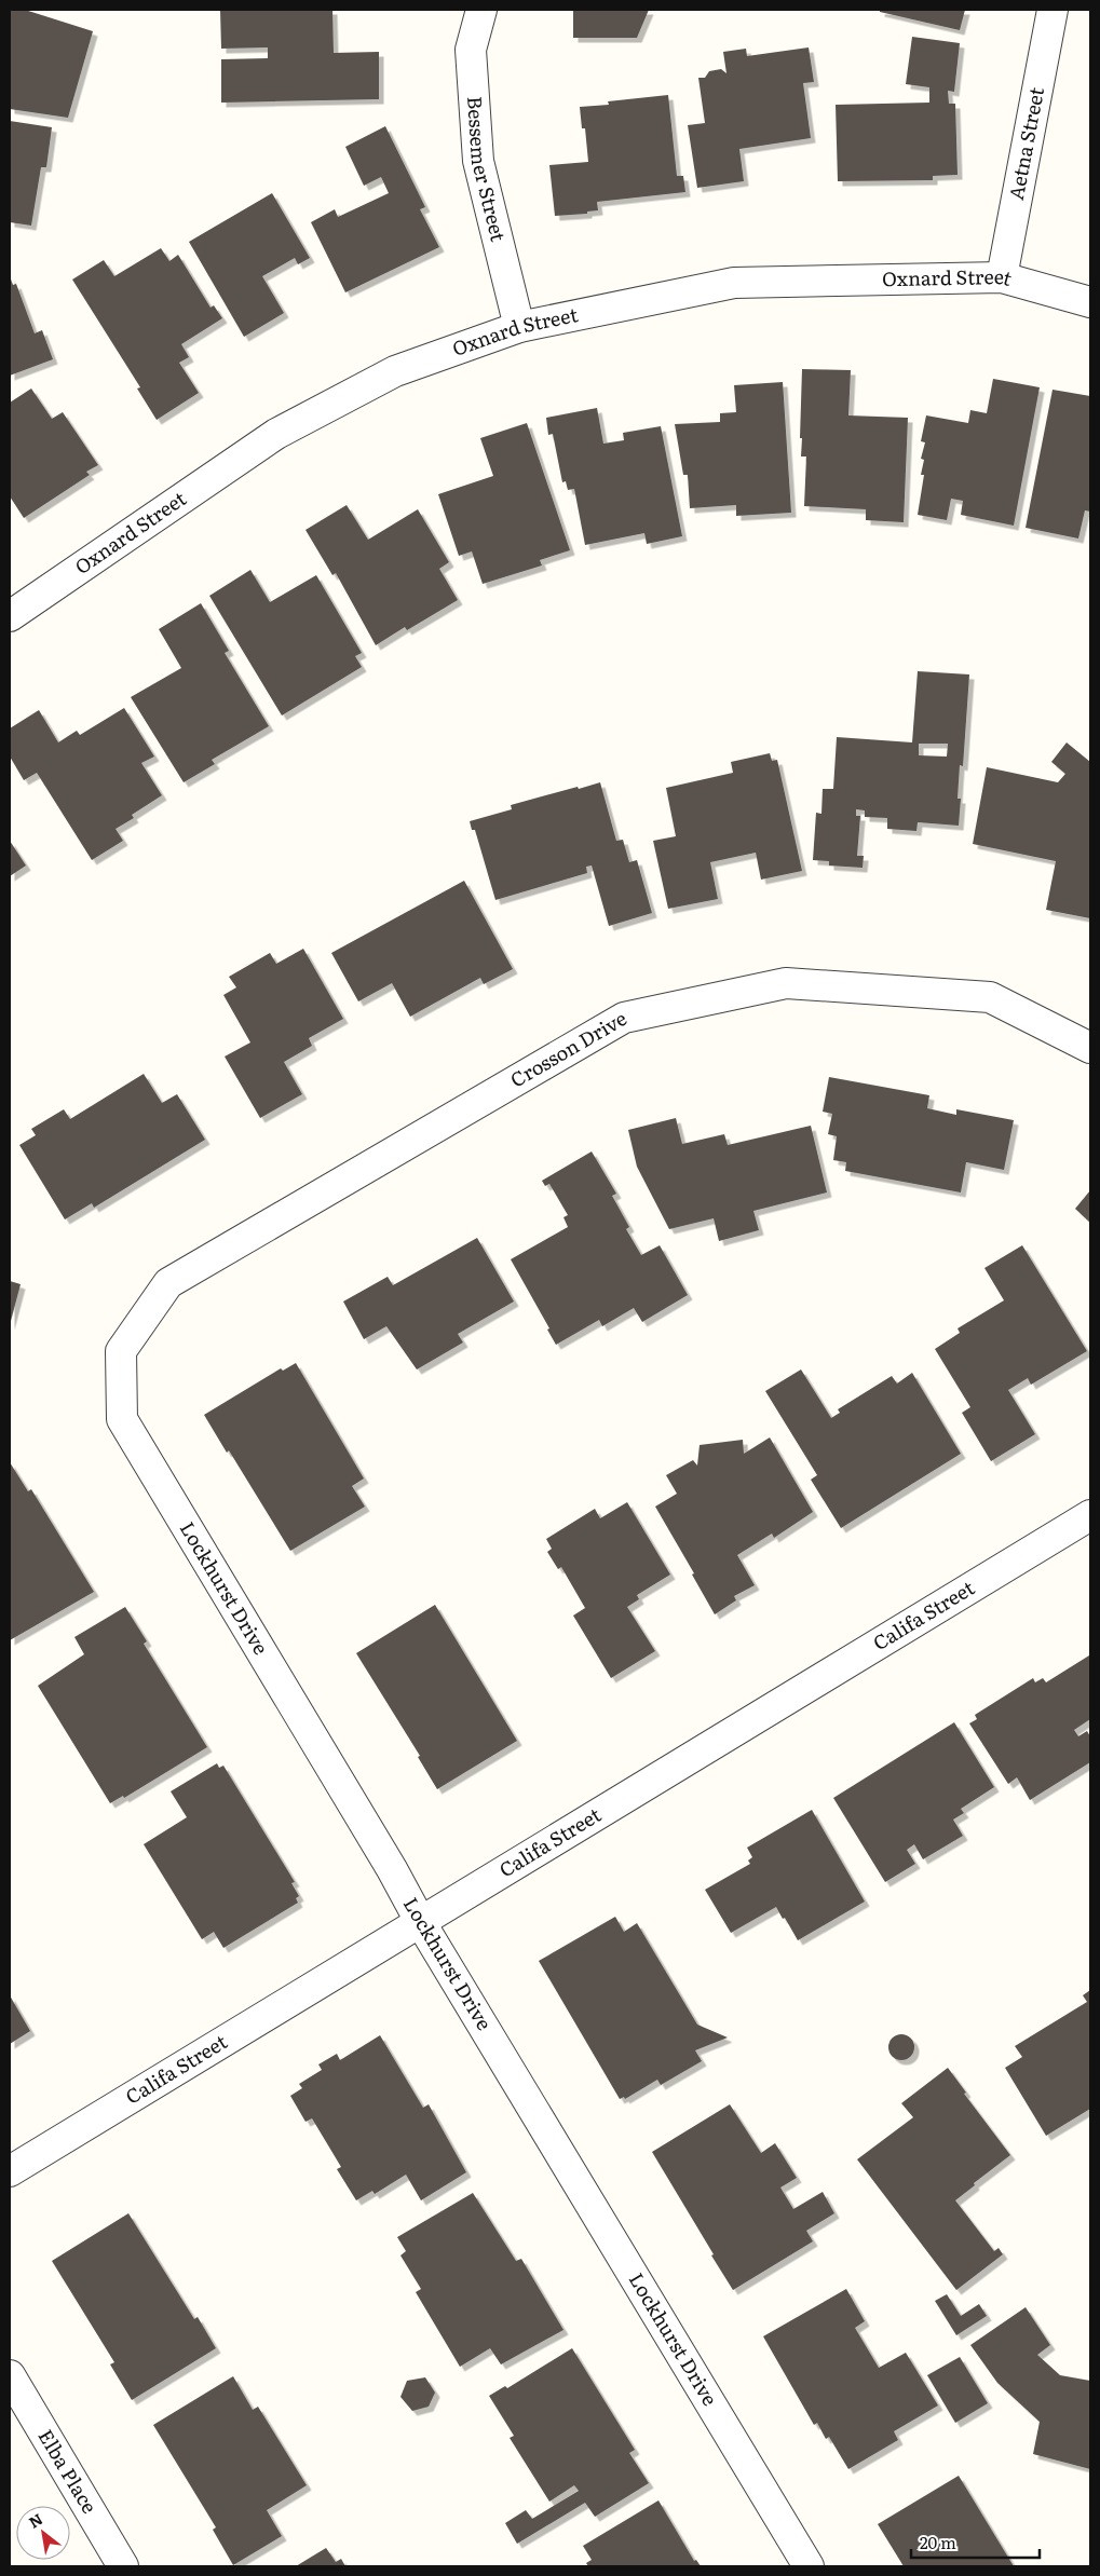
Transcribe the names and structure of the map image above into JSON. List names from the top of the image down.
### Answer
{
  "streets": {
    "street": [
      "Aetna Street",
      "Bessemer Street",
      "Oxnard Street",
      "Crosson Drive",
      "Lockhurst Drive",
      "Califa Street",
      "Elba Place"
    ]
  },
  "crossings": [
    ["Aetna Street", "Oxnard Street"],
    ["Bessemer Street", "Oxnard Street"],
    ["Crosson Drive", "Lockhurst Drive"],
    ["Lockhurst Drive", "Califa Street"]
  ],
  "scale_bar": "20 m",
  "north": "top left"
}
